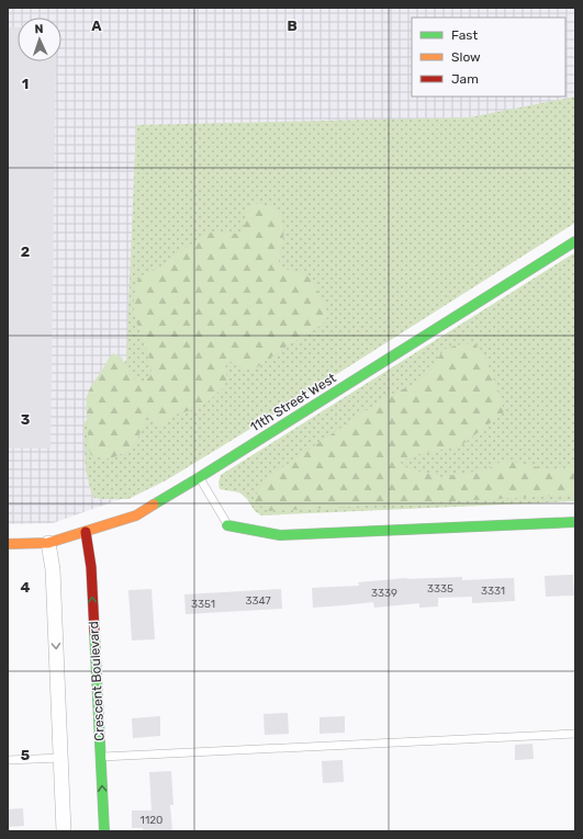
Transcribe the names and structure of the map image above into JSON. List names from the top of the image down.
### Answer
{
  "streets": {
    "main road": ["11th Street West", "Crescent Boulevard"]
  },
  "crossings": [
    ["11th Street West", "Crescent Boulevard"]
  ],
  "one_way": ["Crescent Boulevard"],
  "house_numbers": [
    "3335",
    "3331",
    "3339",
    "3347",
    "3351",
    "1120"
  ],
  "legend": ["Fast", "Slow", "Jam"],
  "north": "top",
  "grid": {
    "columns": ["A", "B"],
    "rows": [
      "1",
      "2",
      "3",
      "4",
      "5"
    ]
  }
}
